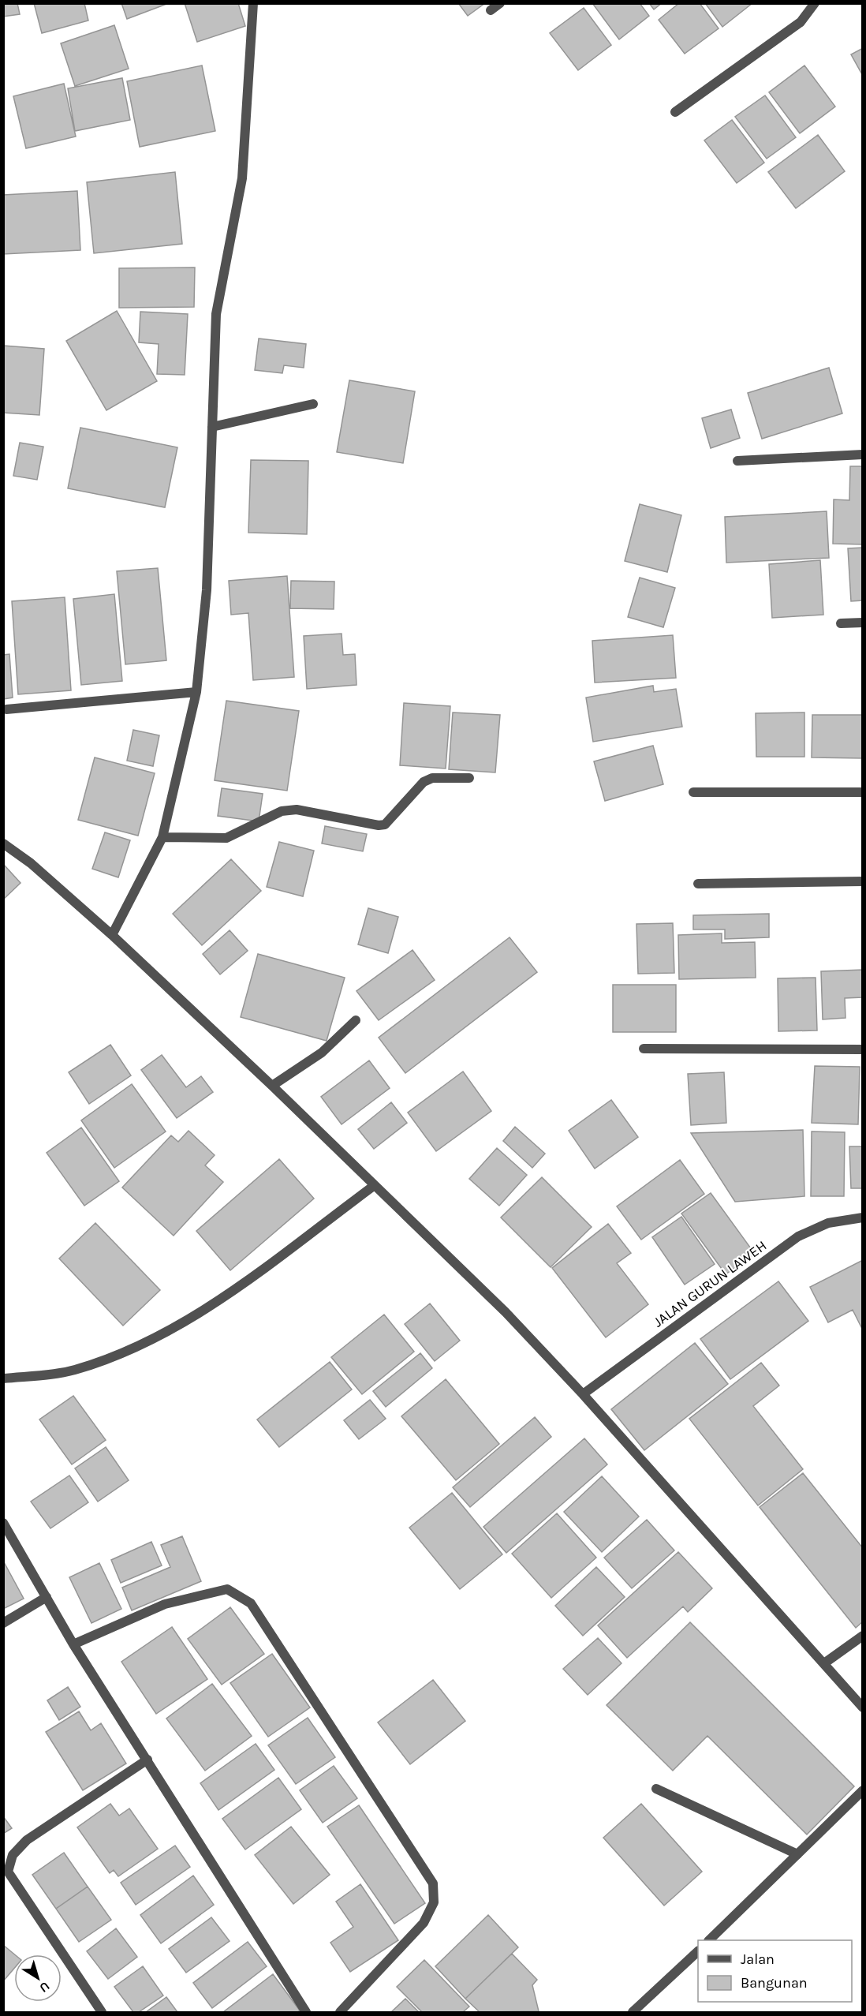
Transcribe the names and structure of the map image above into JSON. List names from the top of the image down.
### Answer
{
  "streets": {
    "street": ["JALAN GURUN LAWEH"]
  },
  "legend": ["Jalan", "Bangunan"],
  "north": "bottom right"
}
